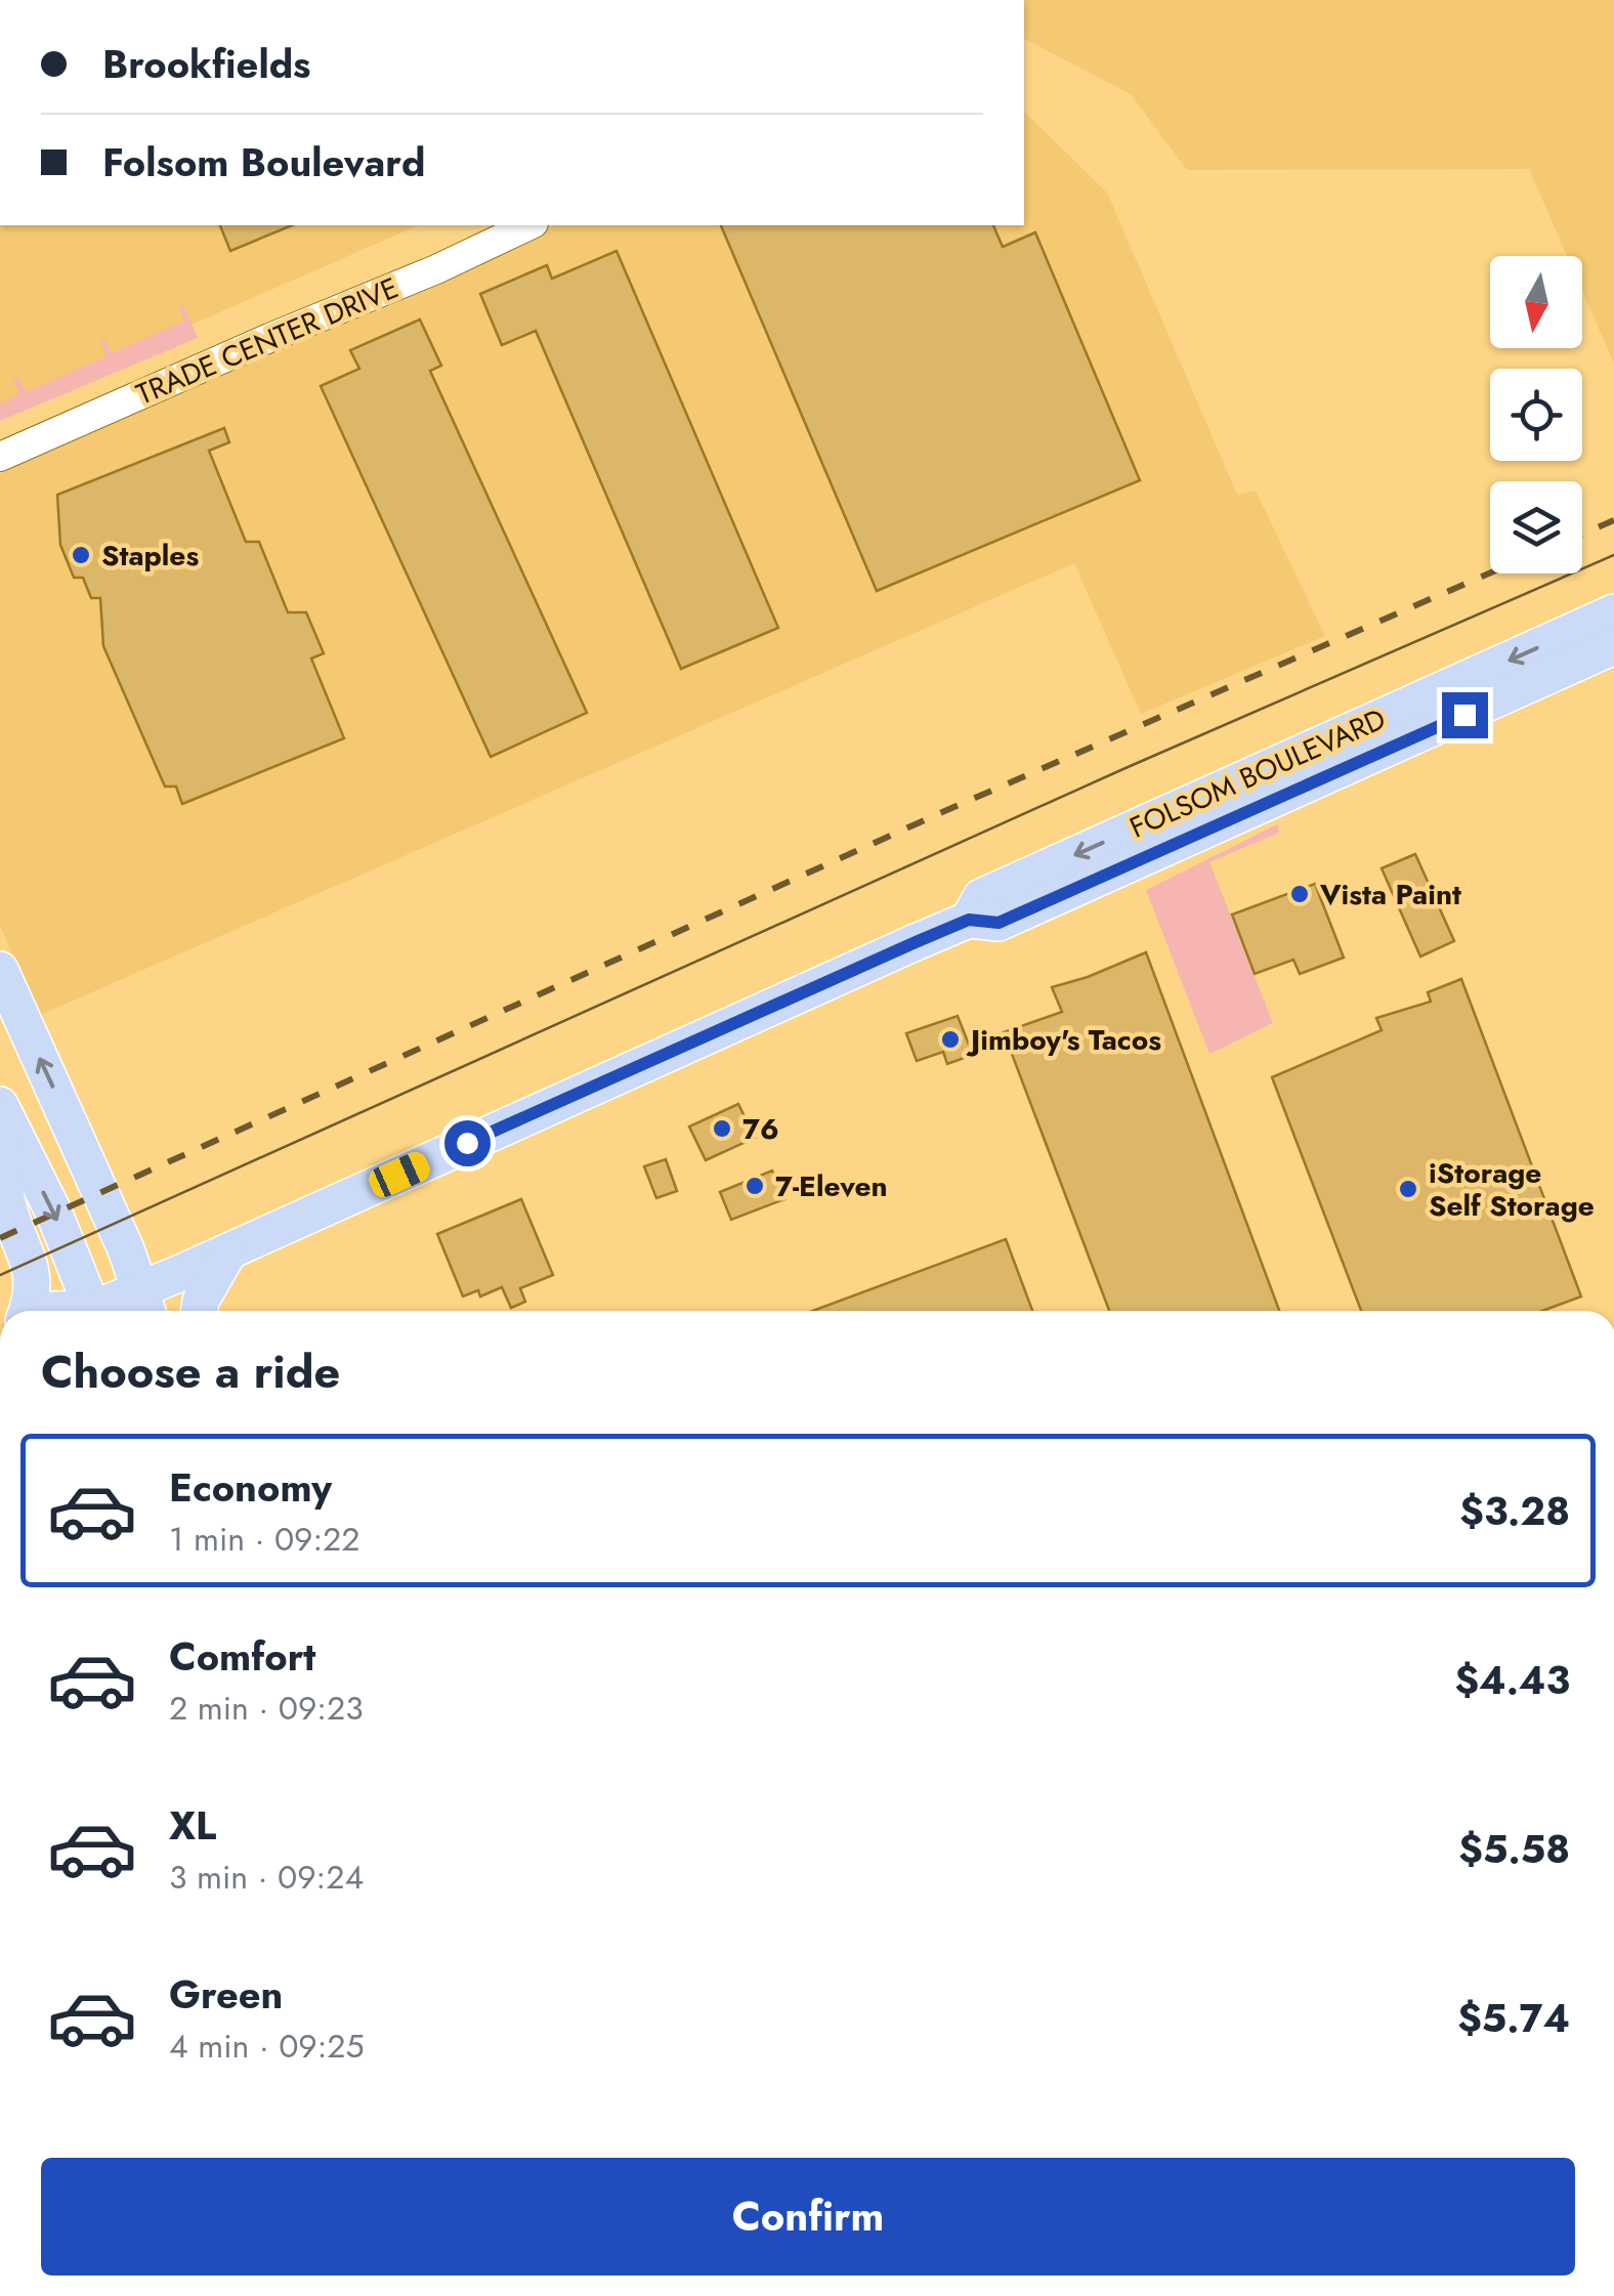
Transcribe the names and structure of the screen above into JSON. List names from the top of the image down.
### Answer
{
  "streets": {
    "main road": ["FOLSOM BOULEVARD"],
    "street": ["TRADE CENTER DRIVE"]
  },
  "places": [
    "Staples",
    "Vista Paint",
    "Jimboy's Tacos",
    "76",
    "7-Eleven",
    "iStorage Self Storage"
  ],
  "north": "bottom",
  "page": {
    "banner": ["Brookfields", "Folsom Boulevard"],
    "heading": "Choose a ride",
    "list": [
      {
        "name": "Economy",
        "note": "1 min · 09:22",
        "value": "$3.28"
      },
      {
        "name": "Comfort",
        "note": "2 min · 09:23",
        "value": "$4.43"
      },
      {
        "name": "XL",
        "note": "3 min · 09:24",
        "value": "$5.58"
      },
      {
        "name": "Green",
        "note": "4 min · 09:25",
        "value": "$5.74"
      }
    ],
    "buttons": "Confirm"
  }
}
